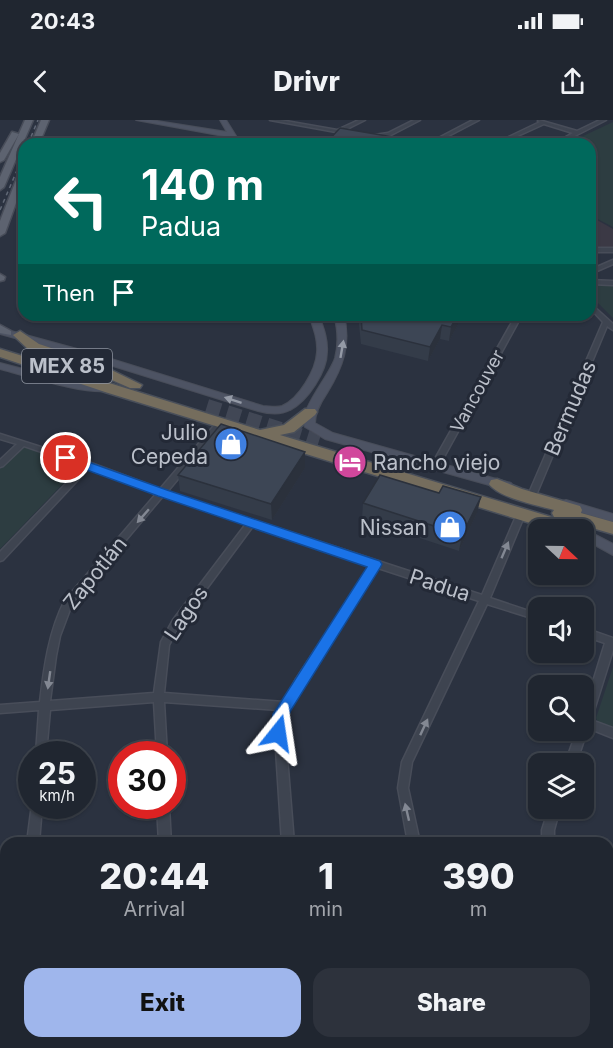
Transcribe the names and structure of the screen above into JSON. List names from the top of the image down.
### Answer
{
  "streets": {
    "highway": ["MEX 85"],
    "street": [
      "Vancouver",
      "Bermudas",
      "Zapotlán",
      "Padua",
      "Lagos"
    ]
  },
  "crossings": [
    ["MEX 85", "Zapotlán"],
    ["Zapotlán", "Padua"],
    ["Padua", "Lagos"]
  ],
  "places": {
    "shop": ["Julio Cepeda", "Nissan"],
    "hotel": ["Rancho viejo"]
  },
  "north": "right",
  "page": {
    "status": "20:43",
    "header": "Drivr",
    "turn": ["140 m", "Padua"],
    "then": "Then",
    "speed": "25 km/h",
    "limit": "30",
    "eta": [
      "20:44",
      "Arrival",
      "1",
      "min",
      "390",
      "m"
    ],
    "buttons": ["Exit", "Share"]
  }
}
